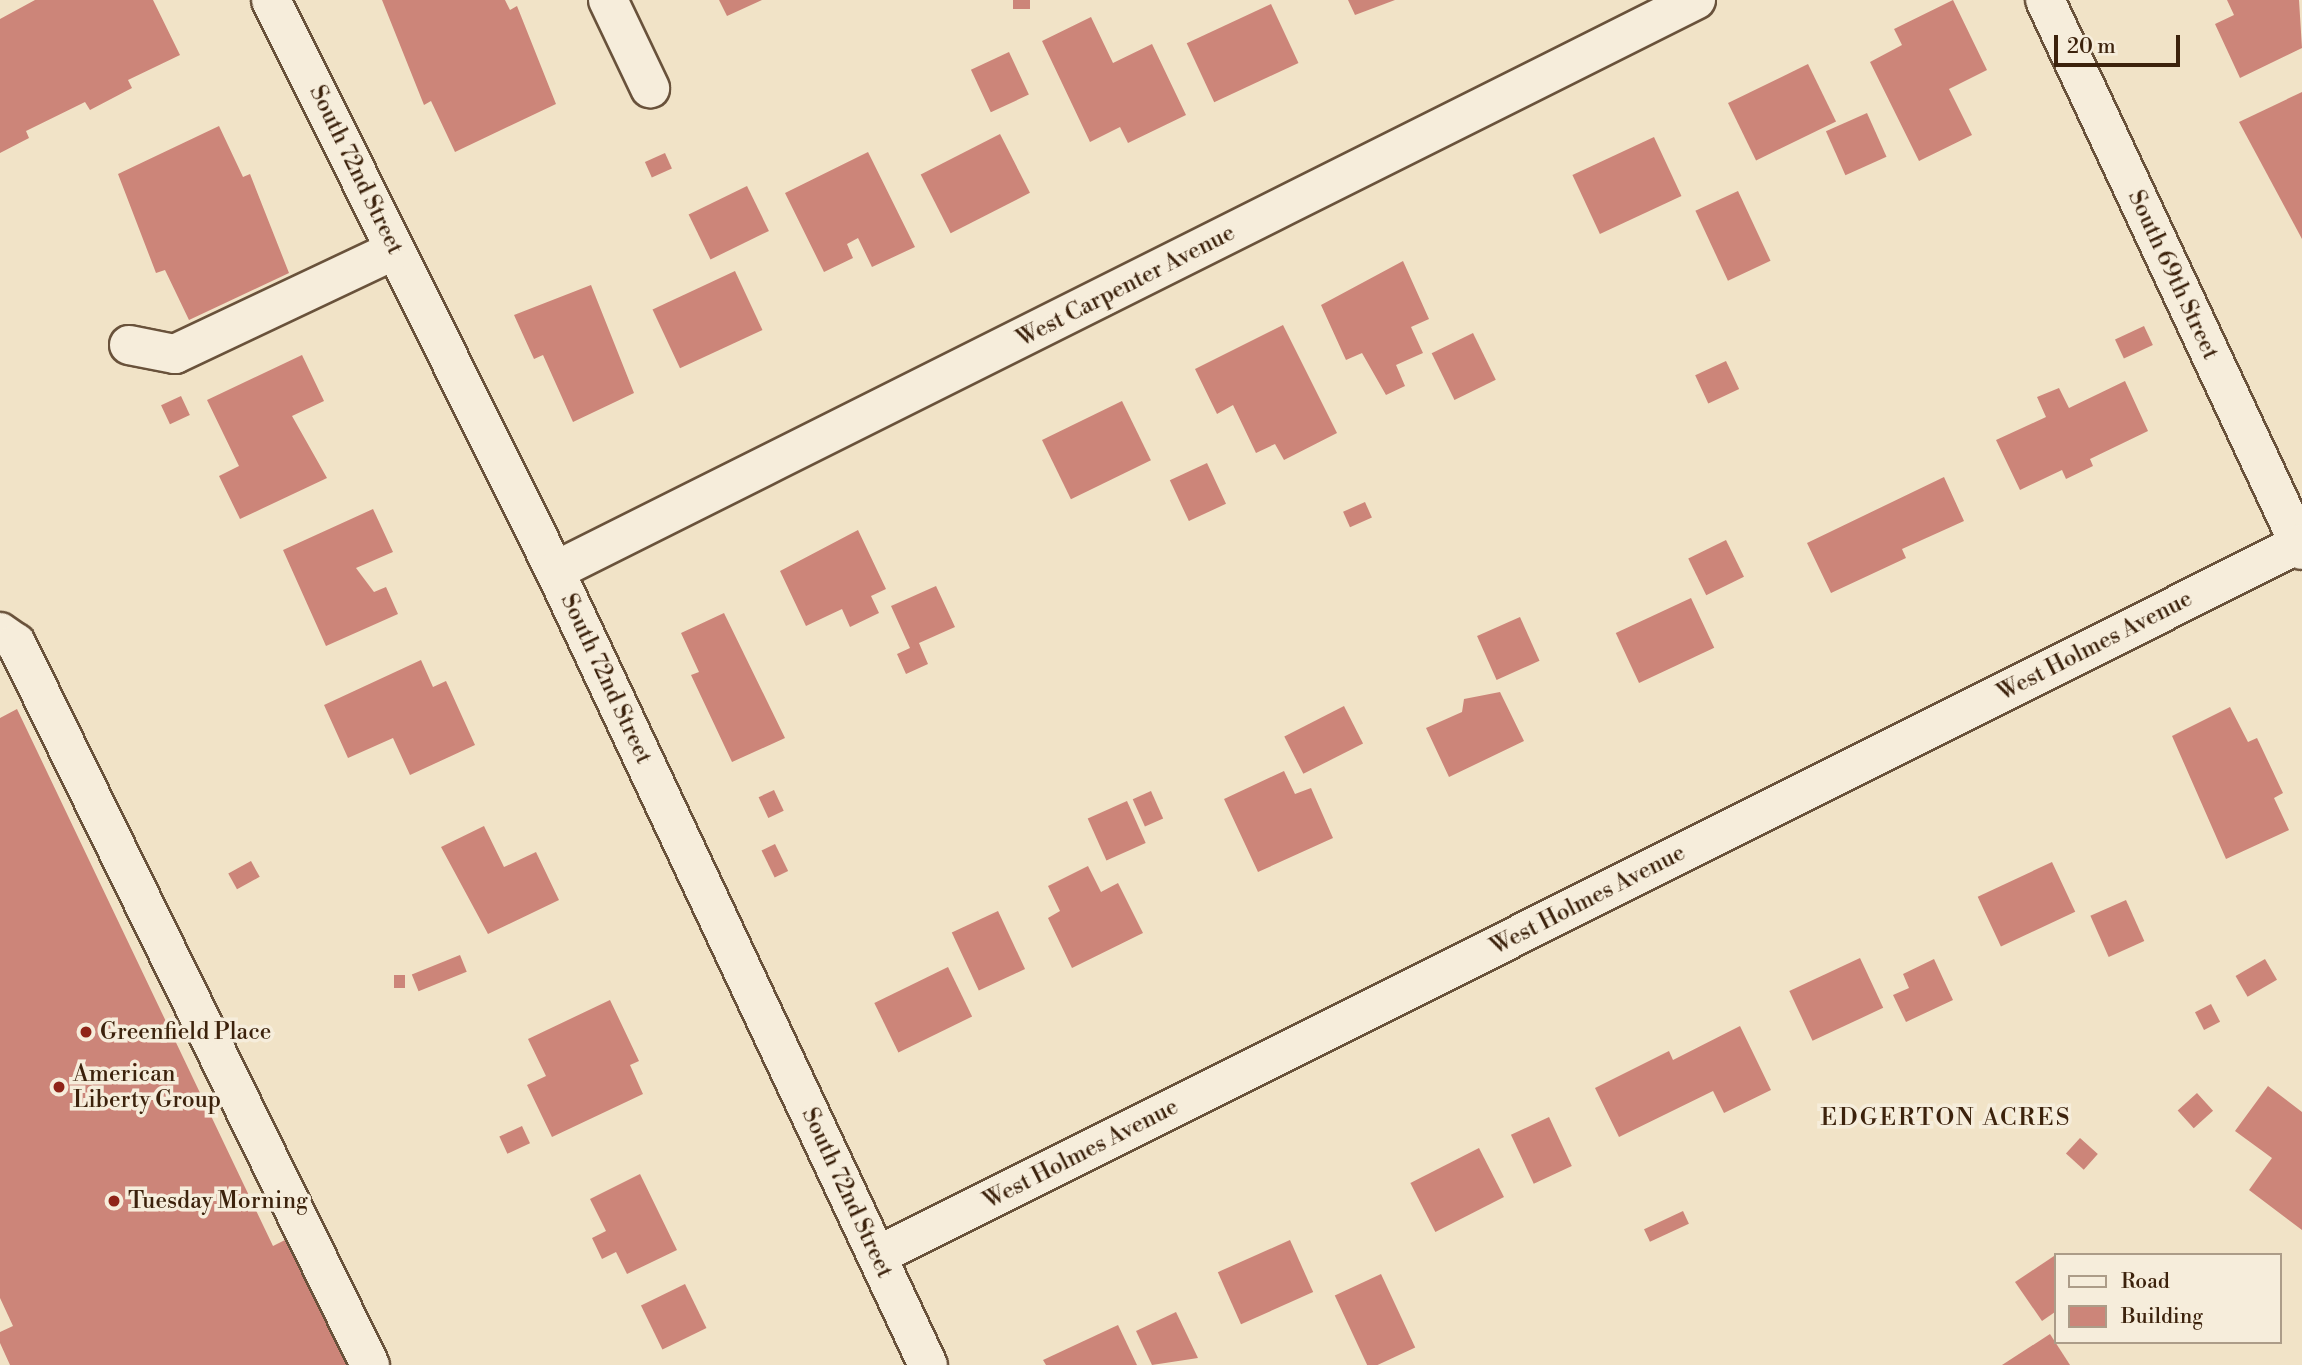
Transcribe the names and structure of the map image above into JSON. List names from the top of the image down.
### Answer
{
  "streets": {
    "street": [
      "South 72nd Street",
      "South 69th Street",
      "West Carpenter Avenue",
      "West Holmes Avenue"
    ]
  },
  "crossings": [
    ["South 72nd Street", "West Carpenter Avenue"],
    ["South 72nd Street", "West Holmes Avenue"],
    ["South 69th Street", "West Holmes Avenue"]
  ],
  "districts": ["EDGERTON ACRES"],
  "places": ["Greenfield Place", "American Liberty Group", "Tuesday Morning"],
  "legend": ["Road", "Building"],
  "scale_bar": "20 m"
}
